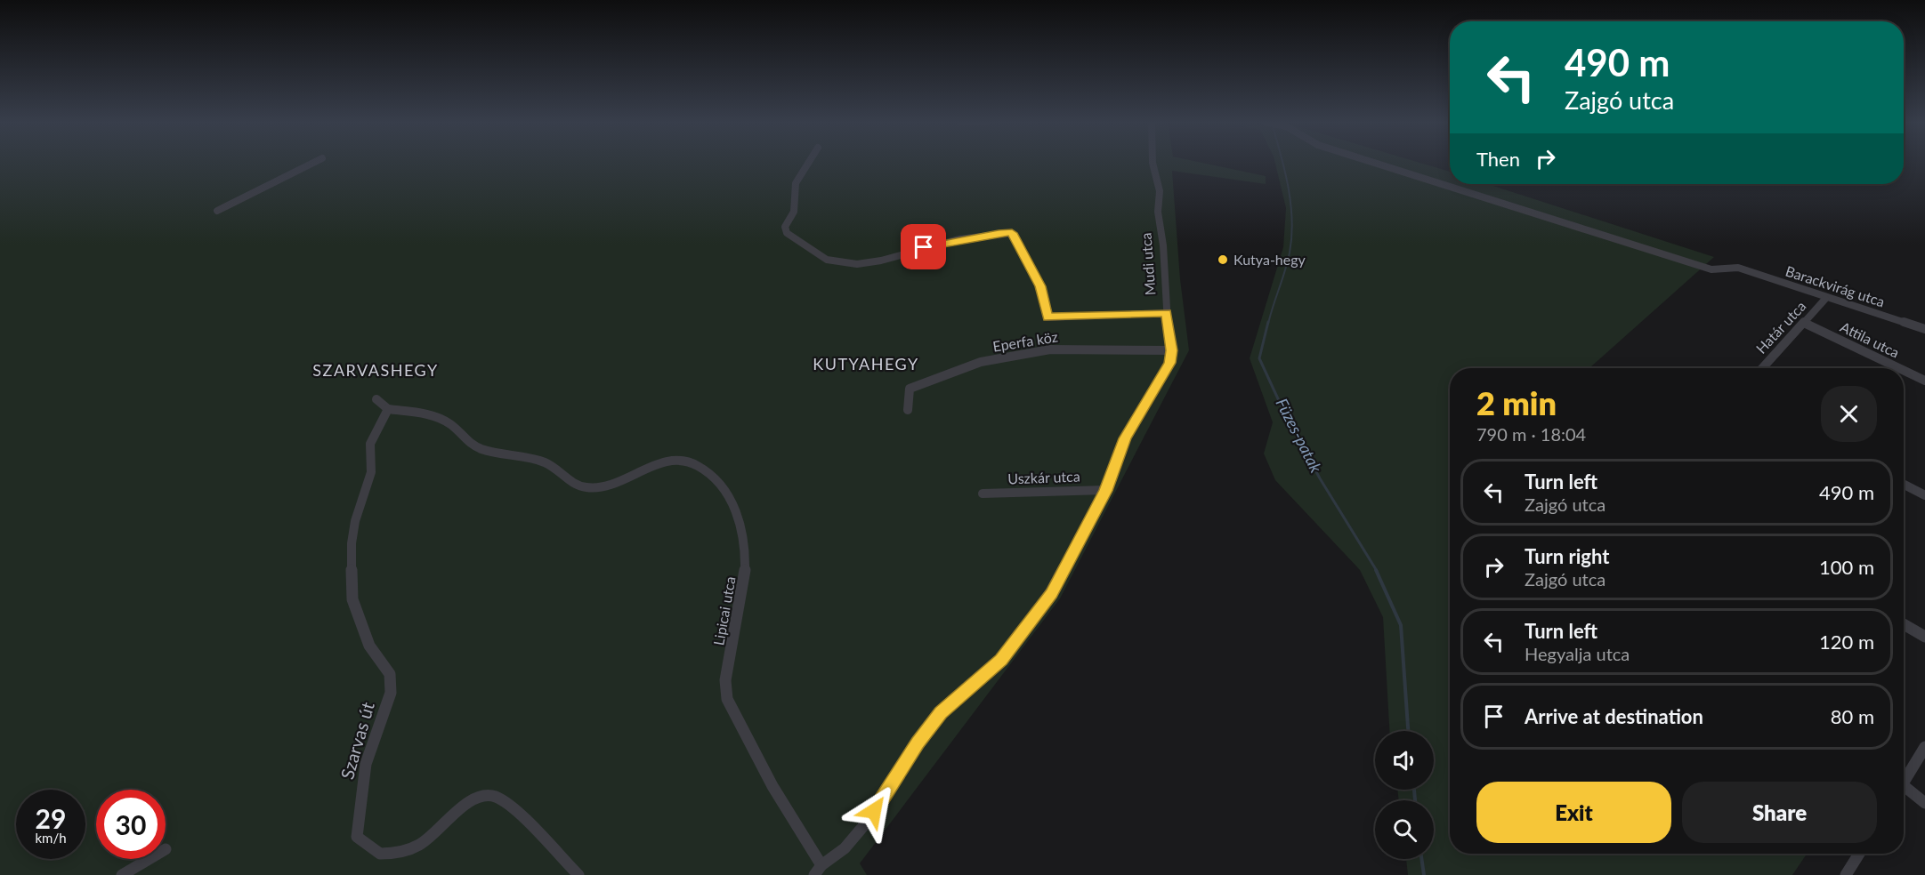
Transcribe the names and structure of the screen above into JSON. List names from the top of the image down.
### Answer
{
  "streets": {
    "street": [
      "Mudi utca",
      "Barackvirág utca",
      "Határ utca",
      "Attila utca",
      "Eperfa köz",
      "Uszkár utca",
      "Lipicai utca",
      "Szarvas út"
    ]
  },
  "crossings": [
    ["Mudi utca", "Eperfa köz"],
    ["Mudi utca", "Uszkár utca"],
    ["Mudi utca", "Lipicai utca"],
    ["Barackvirág utca", "Határ utca"],
    ["Határ utca", "Attila utca"],
    ["Lipicai utca", "Szarvas út"]
  ],
  "districts": ["KUTYAHEGY", "SZARVASHEGY"],
  "water": ["Füzes-patak"],
  "places": ["Kutya-hegy"],
  "page": {
    "turn": ["490 m", "Zajgó utca"],
    "then": "Then",
    "heading": ["2 min", "790 m · 18:04"],
    "list": [
      {
        "name": "Turn left",
        "note": "Zajgó utca",
        "value": "490 m"
      },
      {
        "name": "Turn right",
        "note": "Zajgó utca",
        "value": "100 m"
      },
      {
        "name": "Turn left",
        "note": "Hegyalja utca",
        "value": "120 m"
      },
      {
        "name": "Arrive at destination",
        "value": "80 m"
      }
    ],
    "buttons": ["Exit", "Share"],
    "speed": "29 km/h",
    "limit": "30"
  }
}
